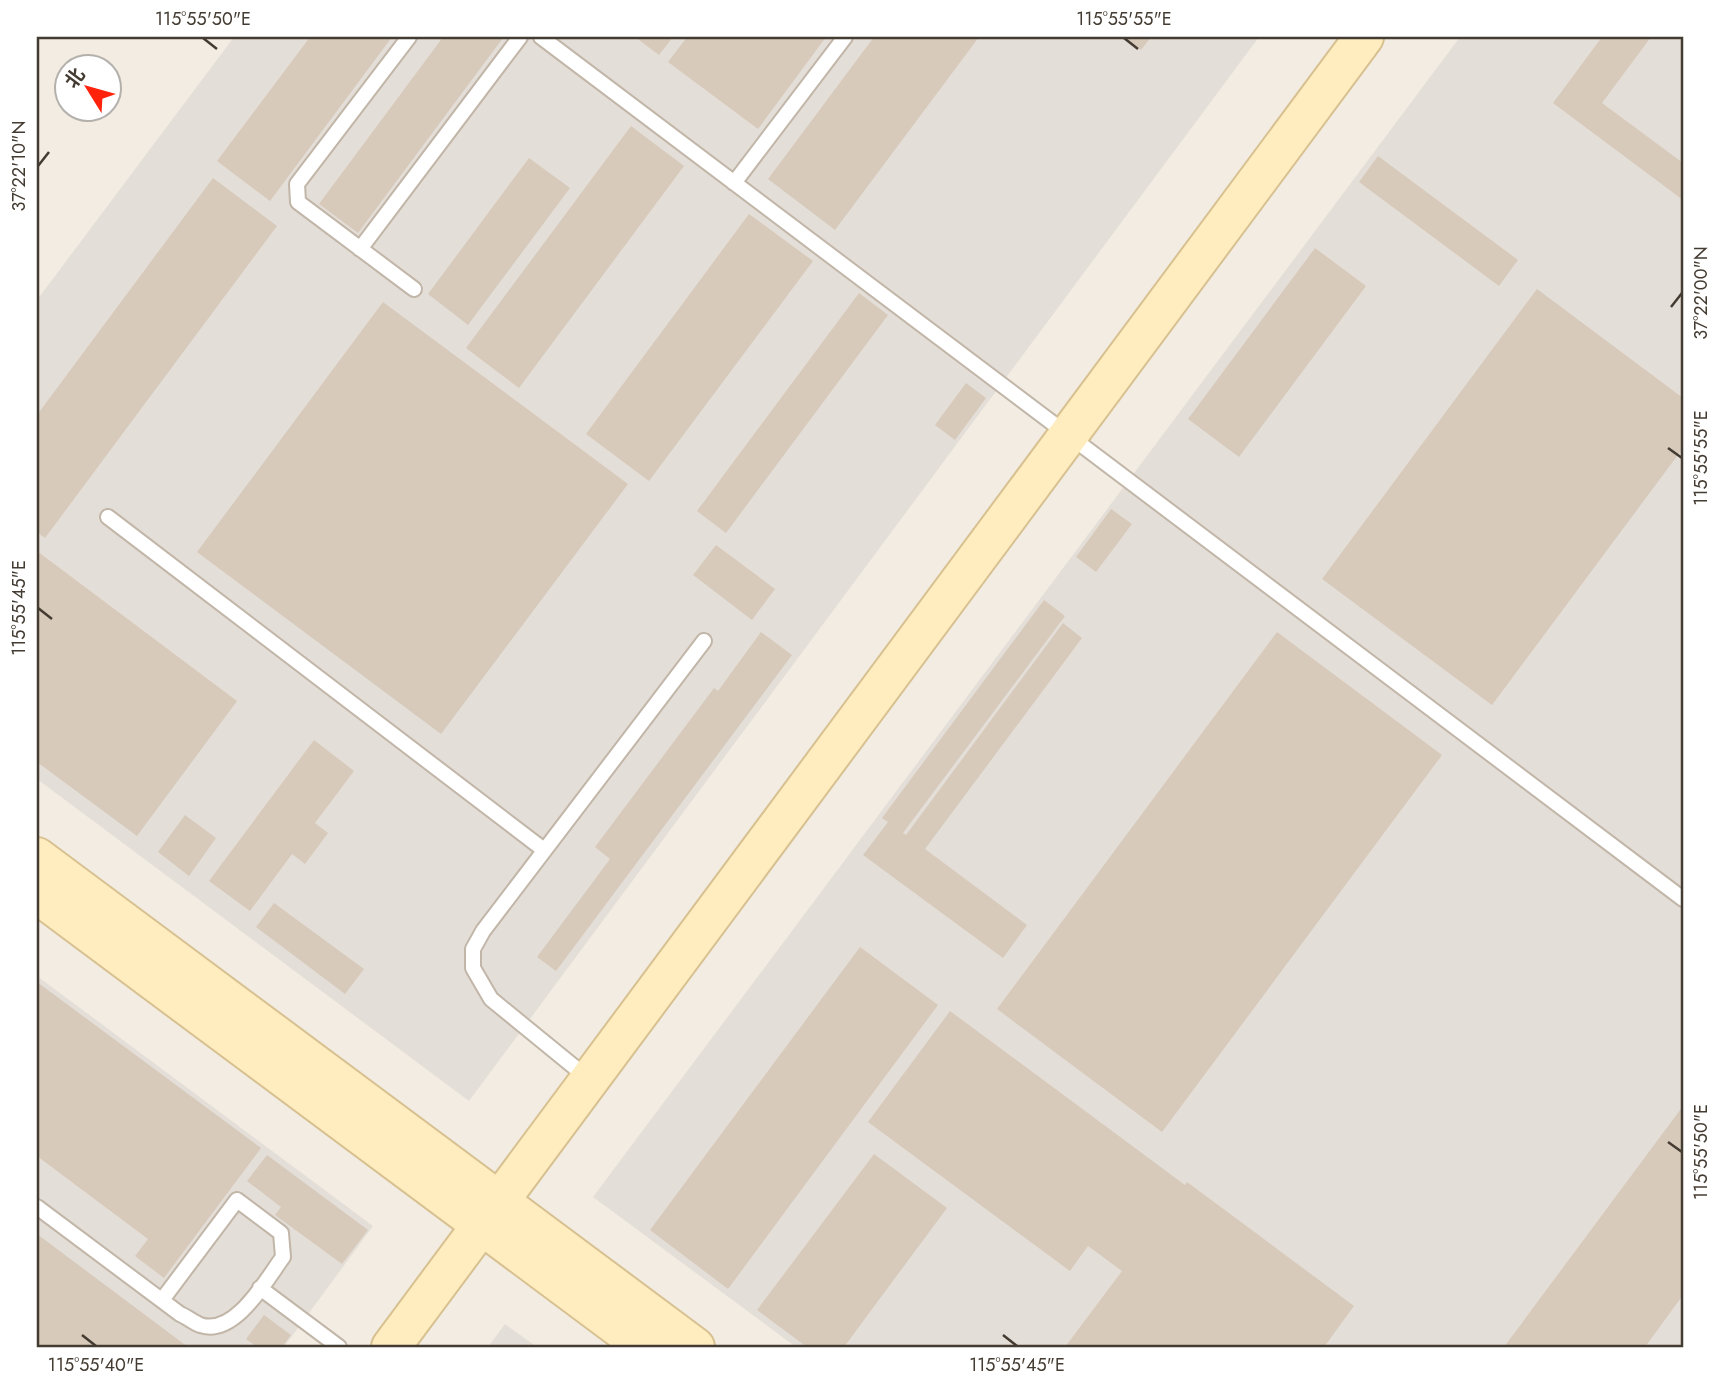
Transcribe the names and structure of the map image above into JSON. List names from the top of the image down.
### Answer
{
  "north": "top left",
  "coordinates": [
    "115°55'50\"E",
    "115°55'55\"E",
    "37°22'10\"N",
    "37°22'00\"N",
    "115°55'45\"E",
    "115°55'40\"E"
  ]
}
